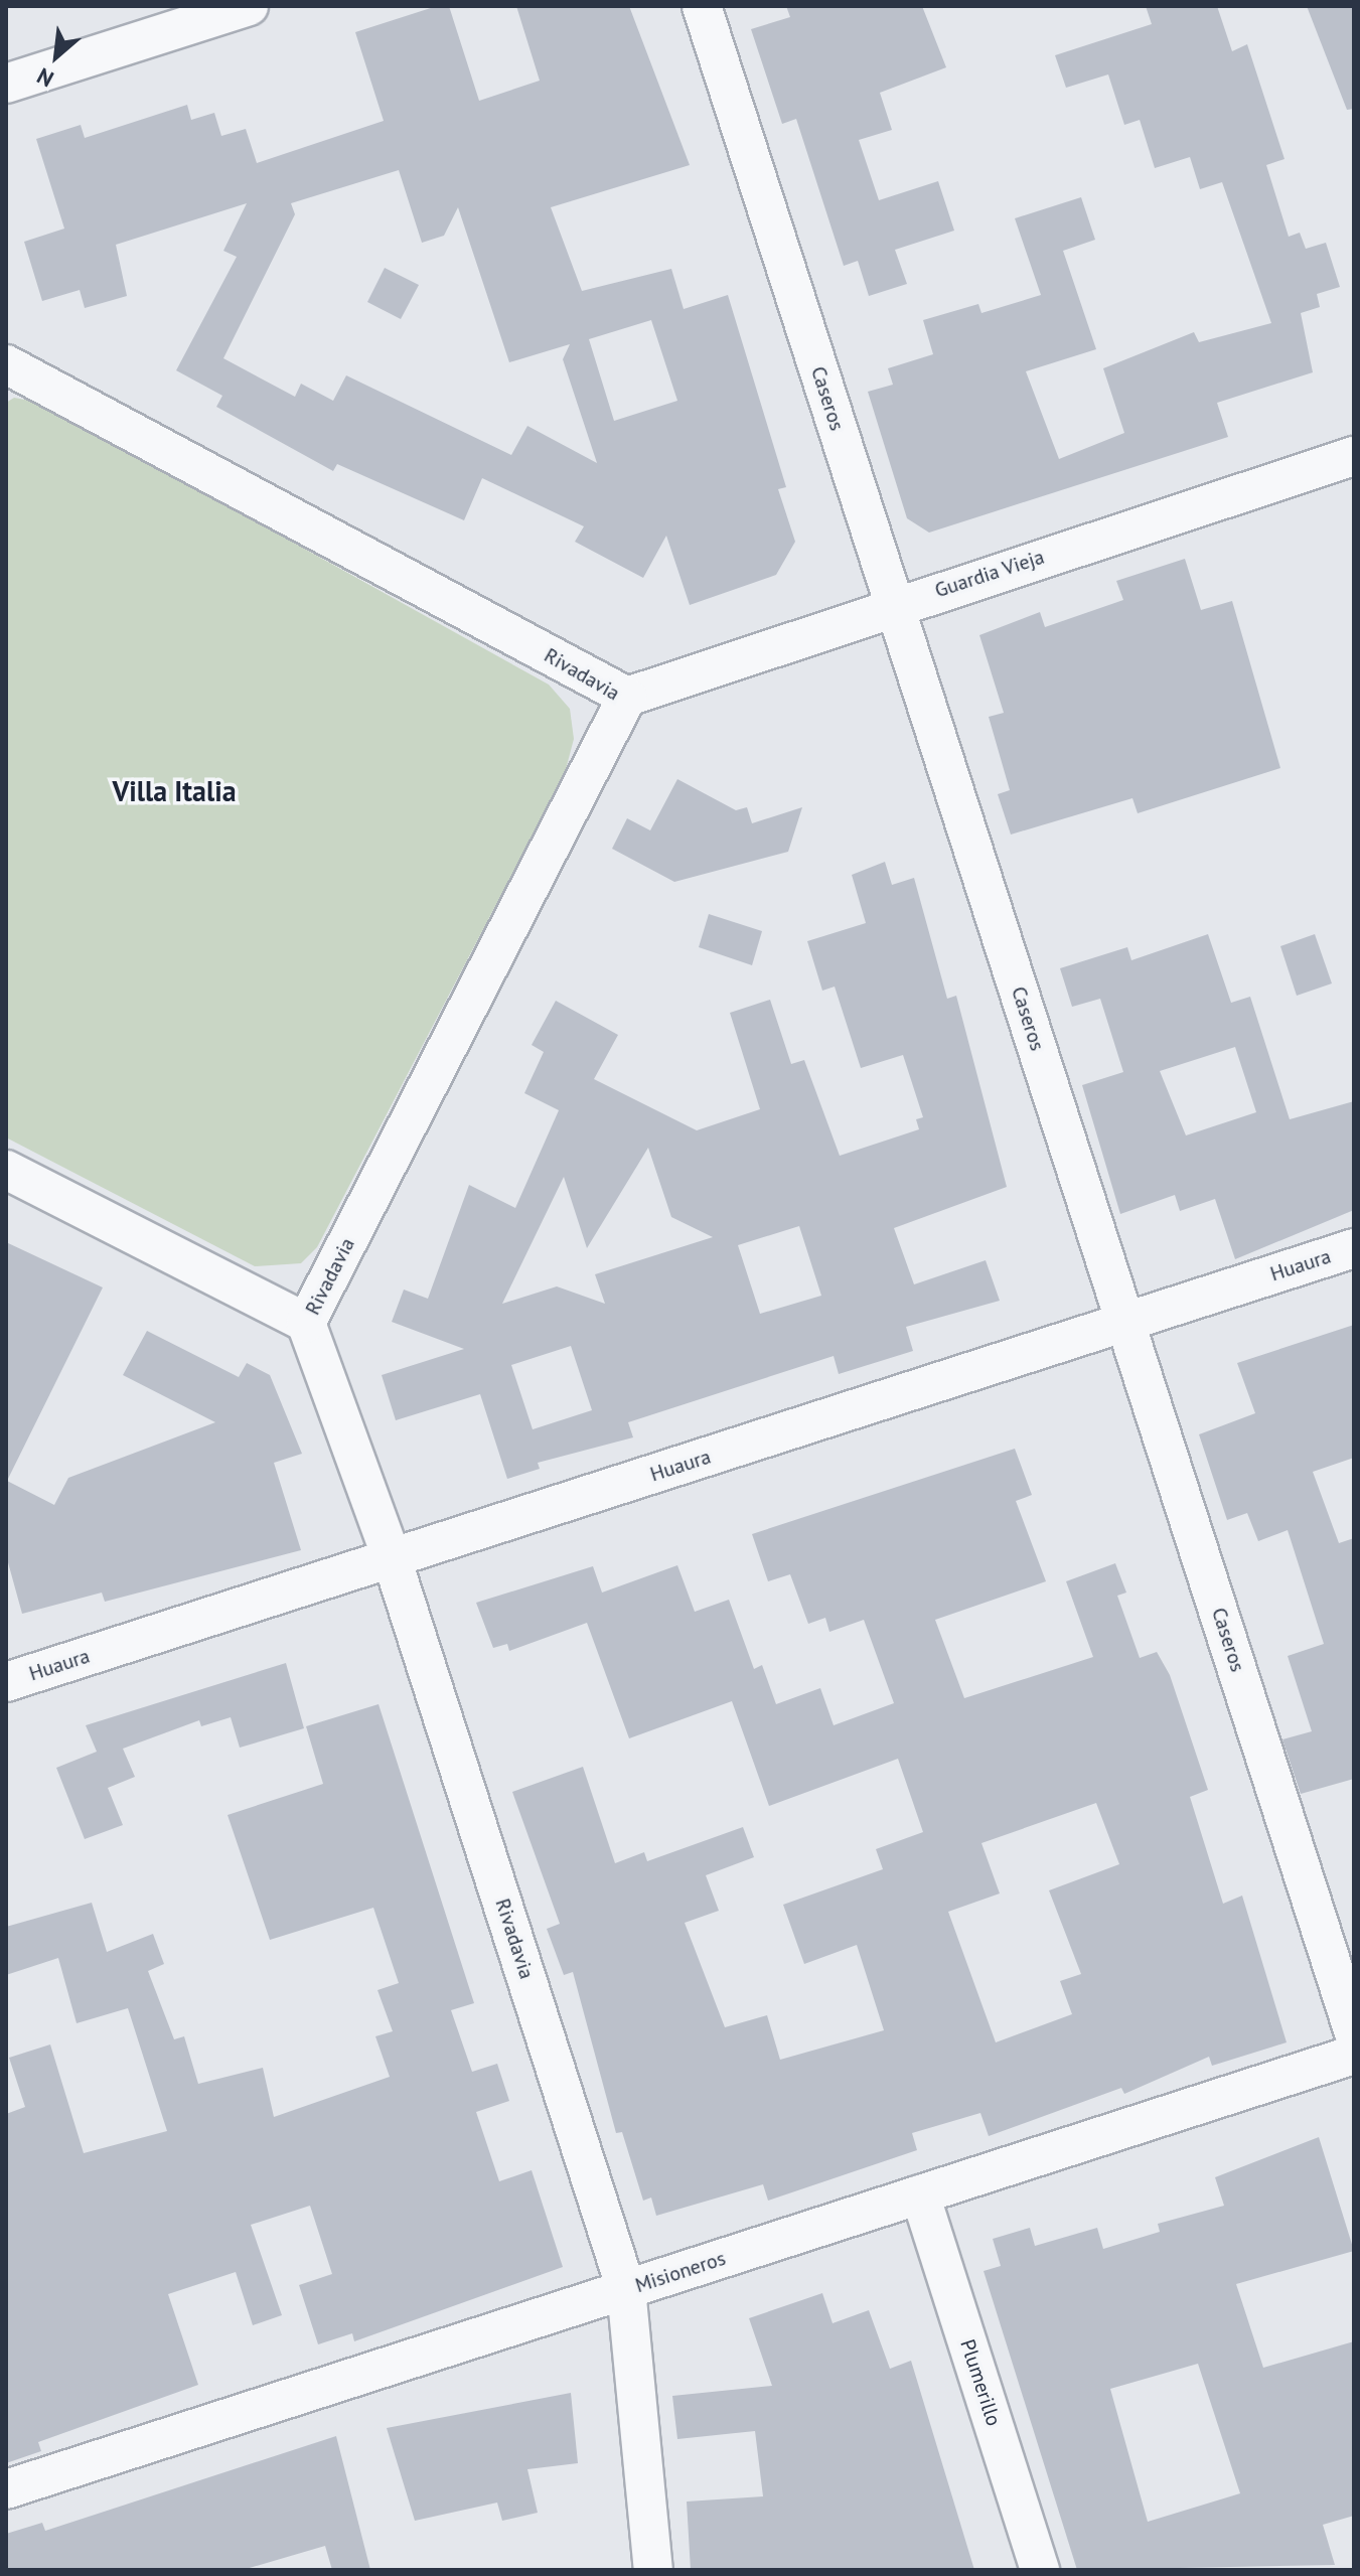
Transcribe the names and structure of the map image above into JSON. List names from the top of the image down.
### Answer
{
  "streets": {
    "street": [
      "Caseros",
      "Guardia Vieja",
      "Rivadavia",
      "Huaura",
      "Misioneros",
      "Plumerillo"
    ]
  },
  "crossings": [
    ["Caseros", "Guardia Vieja"],
    ["Caseros", "Huaura"],
    ["Guardia Vieja", "Rivadavia"],
    ["Rivadavia", "Huaura"],
    ["Rivadavia", "Misioneros"],
    ["Misioneros", "Plumerillo"]
  ],
  "districts": ["Villa Italia"],
  "north": "bottom left"
}
